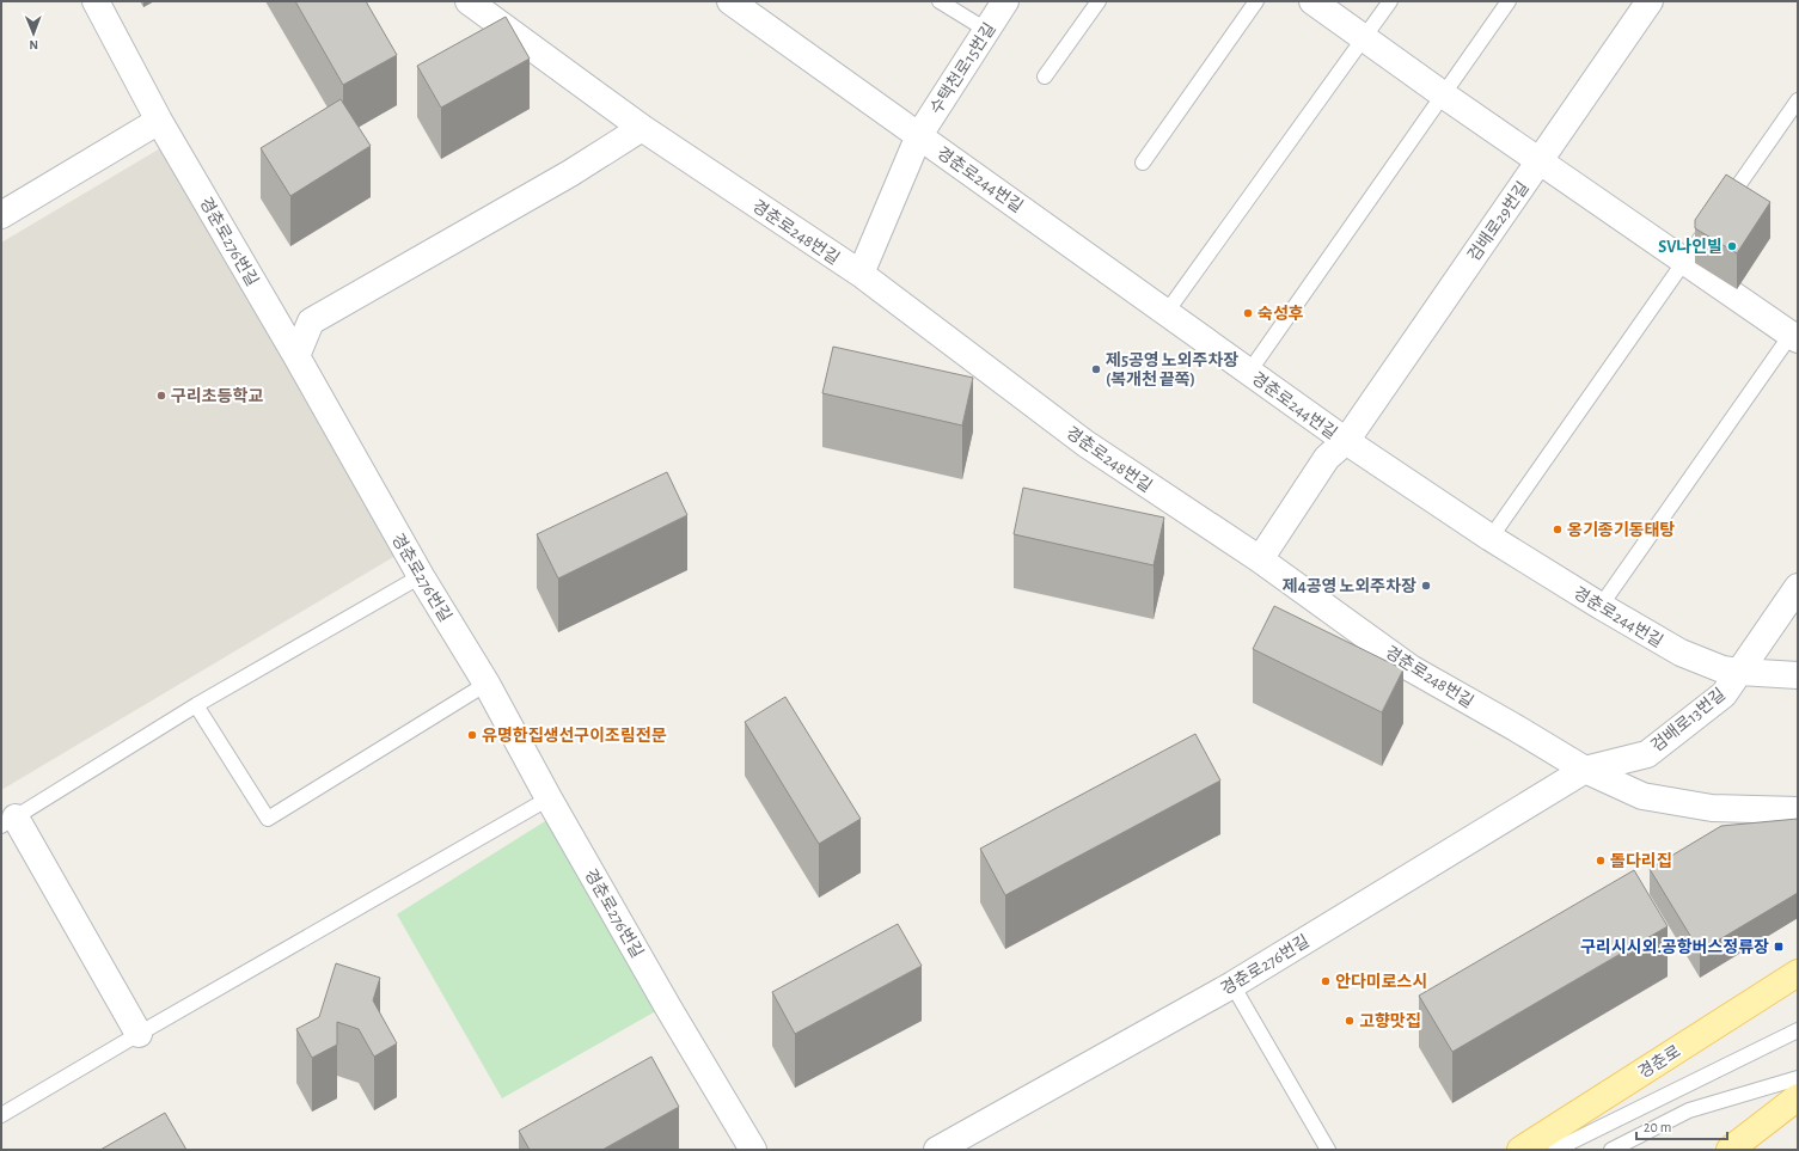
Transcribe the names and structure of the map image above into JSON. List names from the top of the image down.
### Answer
{
  "streets": {
    "main road": ["경춘로"],
    "street": [
      "수택천로15번길",
      "경춘로244번길",
      "검배로29번길",
      "경춘로248번길",
      "경춘로276번길",
      "검배로13번길"
    ]
  },
  "crossings": [
    ["수택천로15번길", "경춘로244번길"],
    ["수택천로15번길", "경춘로248번길"],
    ["경춘로244번길", "검배로29번길"],
    ["경춘로244번길", "검배로13번길"],
    ["검배로29번길", "경춘로248번길"],
    ["경춘로248번길", "경춘로276번길"],
    ["경춘로248번길", "검배로13번길"],
    ["경춘로276번길", "검배로13번길"]
  ],
  "places": {
    "other": [
      "SV나인빌",
      "숙성후",
      "제5공영 노외주차장 (복개천 끝쪽)",
      "구리초등학교",
      "옹기종기동태탕",
      "제4공영 노외주차장",
      "유명한집생선구이조림전문",
      "돌다리집",
      "안다미로스시",
      "고향맛집"
    ],
    "transit": ["구리시시외.공항버스정류장"]
  },
  "scale_bar": "20 m",
  "north": "bottom"
}
